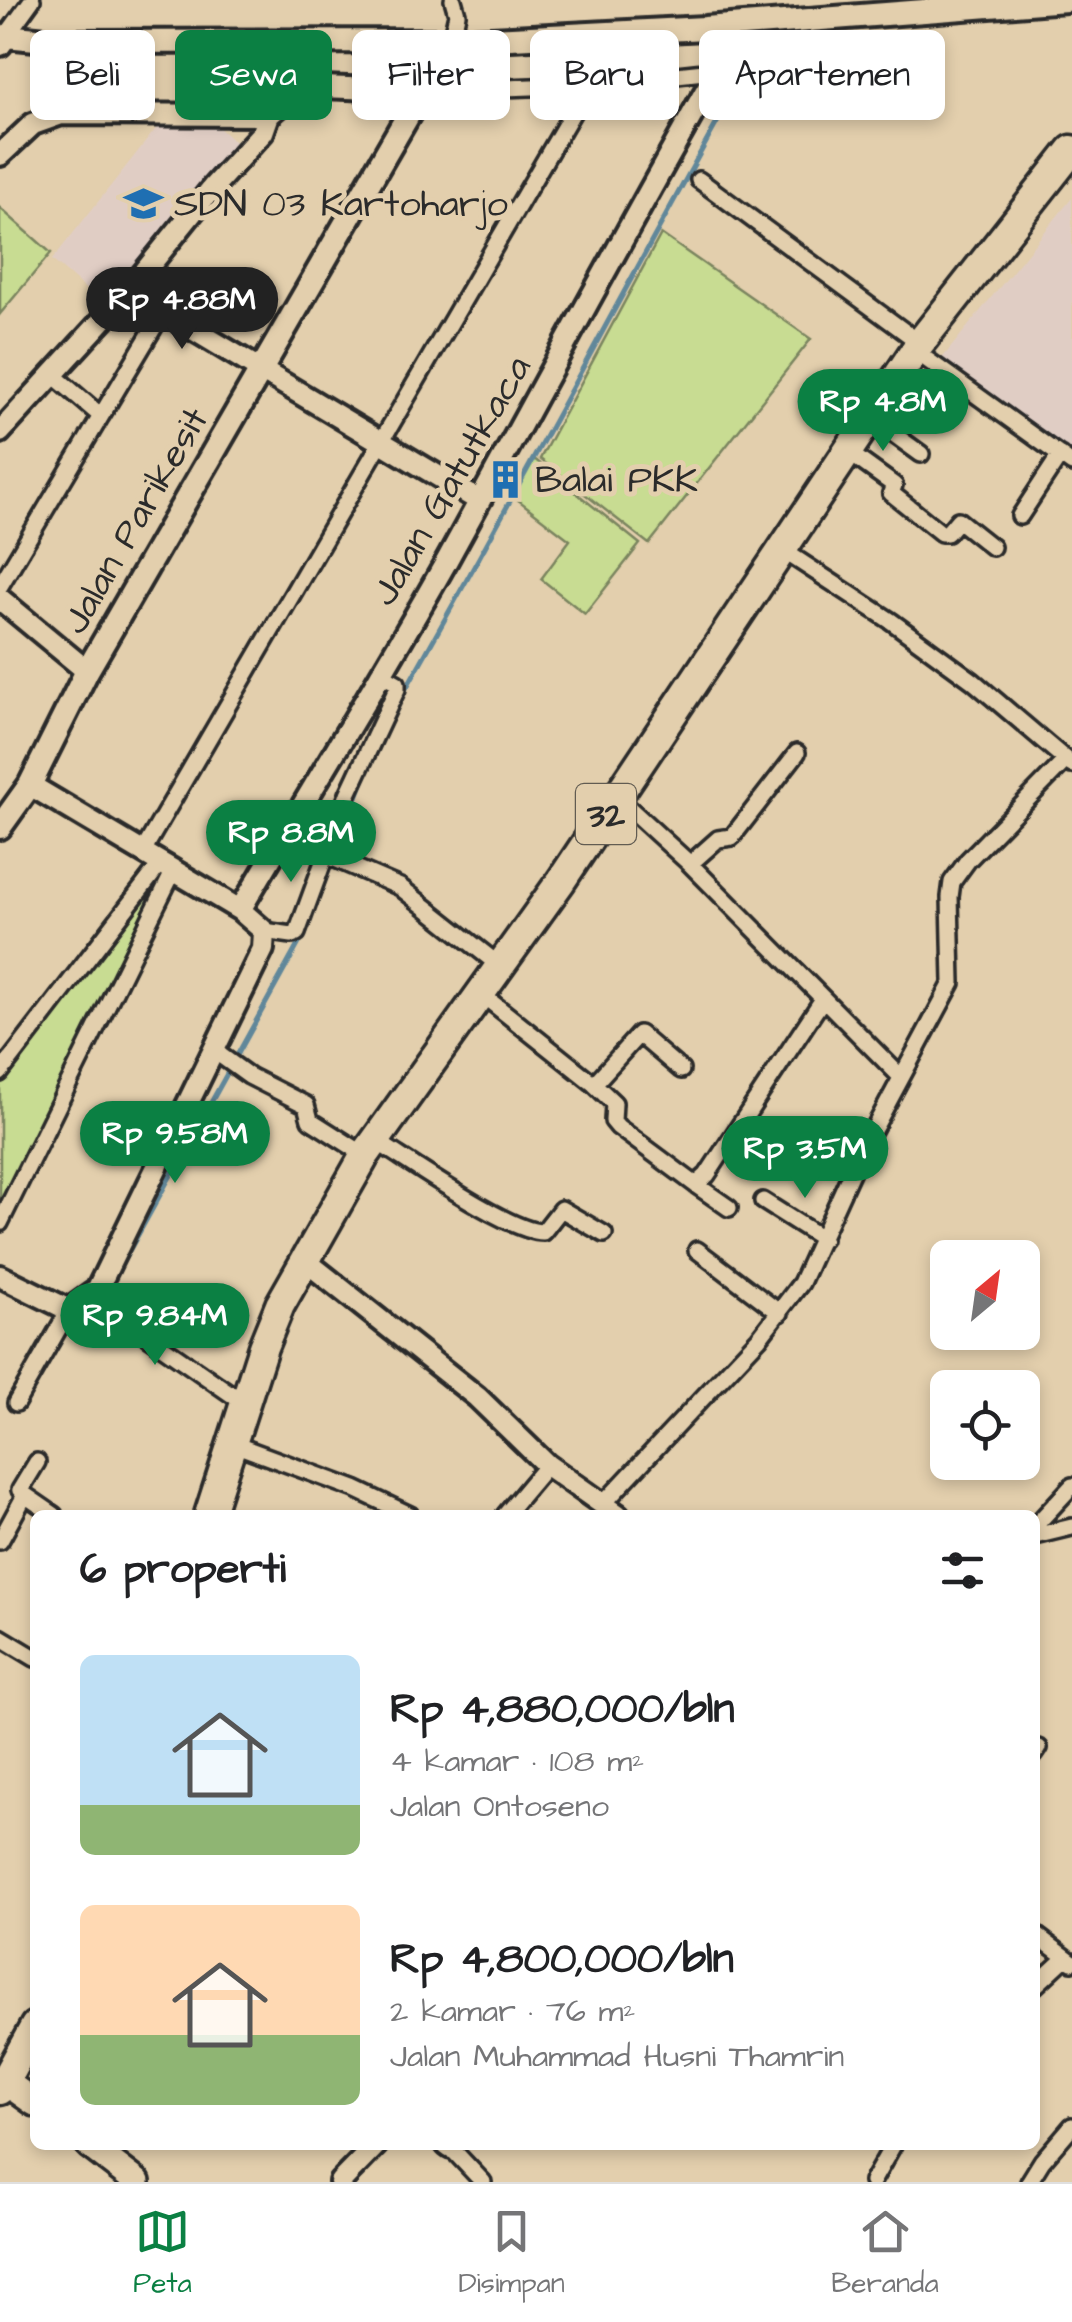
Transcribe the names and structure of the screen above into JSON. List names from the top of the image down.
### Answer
{
  "streets": {
    "highway": ["32"],
    "main road": ["Jalan Parikesit"],
    "street": ["Jalan Gatutkaca"]
  },
  "places": {
    "school or university": ["SDN 03 Kartoharjo"],
    "building": ["Balai PKK"]
  },
  "north": "top right",
  "page": {
    "chip": [
      "Beli",
      "Sewa",
      "Filter",
      "Baru",
      "Apartemen"
    ],
    "price": [
      "Rp 4.88M",
      "Rp 4.8M",
      "Rp 8.8M",
      "Rp 9.58M",
      "Rp 3.5M",
      "Rp 9.84M"
    ],
    "heading": "6 properti",
    "list": [
      {
        "name": "Rp 4,880,000/bln",
        "note": "4 kamar · 108 m² · Jalan Ontoseno"
      },
      {
        "name": "Rp 4,800,000/bln",
        "note": "2 kamar · 76 m² · Jalan Muhammad Husni Thamrin"
      }
    ],
    "tabs": ["Peta", "Disimpan", "Beranda"]
  }
}
